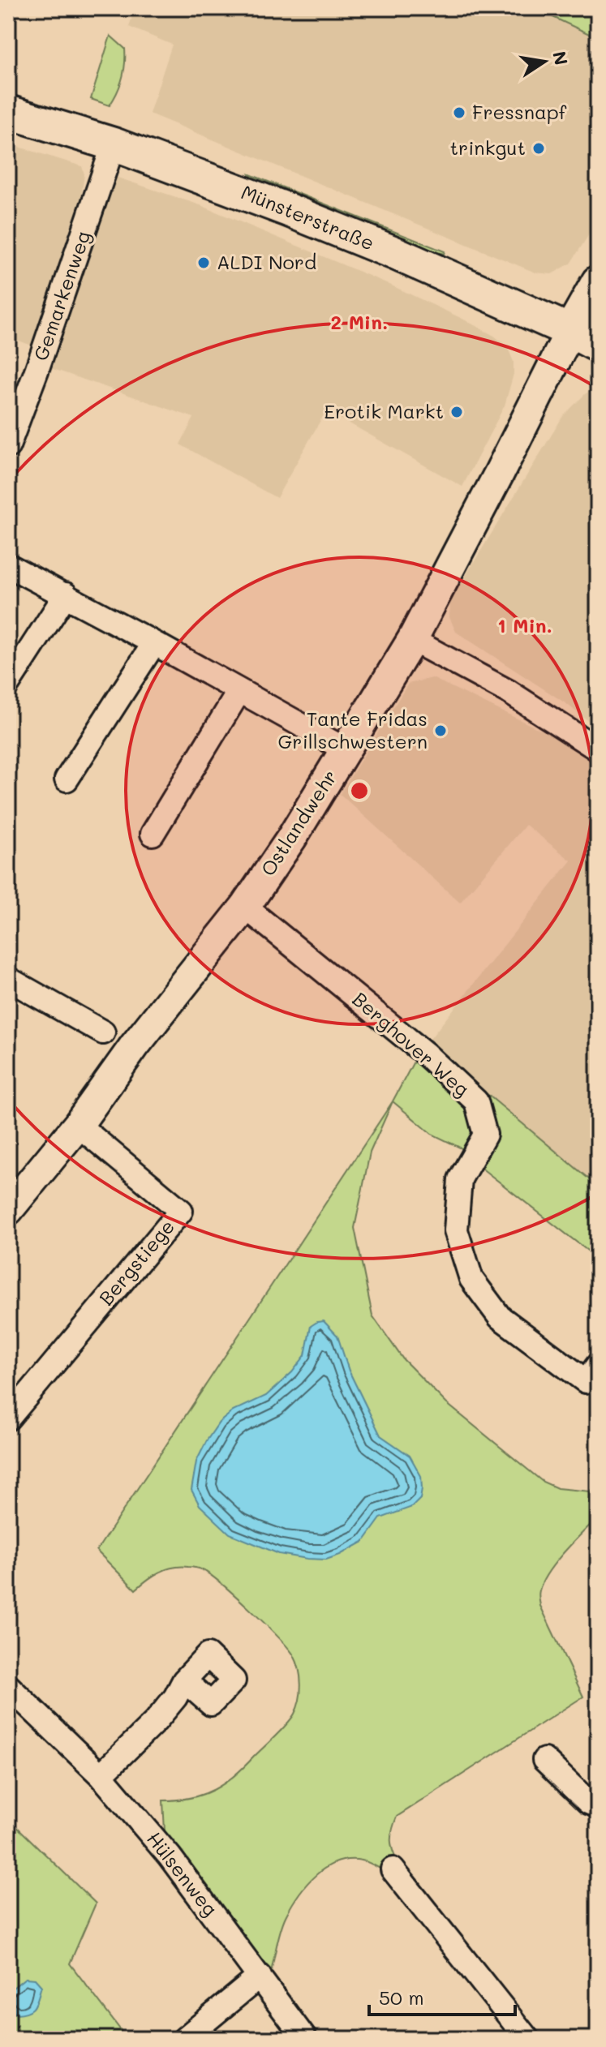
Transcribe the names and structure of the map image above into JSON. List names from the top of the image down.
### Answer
{
  "streets": {
    "main road": ["Münsterstraße"],
    "street": [
      "Gemarkenweg",
      "Ostlandwehr",
      "Berghover Weg",
      "Bergstiege",
      "Hülsenweg"
    ]
  },
  "crossings": [
    ["Münsterstraße", "Gemarkenweg"],
    ["Münsterstraße", "Ostlandwehr"],
    ["Ostlandwehr", "Berghover Weg"],
    ["Ostlandwehr", "Bergstiege"]
  ],
  "places": [
    "Fressnapf",
    "trinkgut",
    "ALDI Nord",
    "Erotik Markt",
    "Tante Fridas Grillschwestern"
  ],
  "scale_bar": "50 m",
  "north": "right",
  "rings": ["2 Min.", "1 Min."]
}
